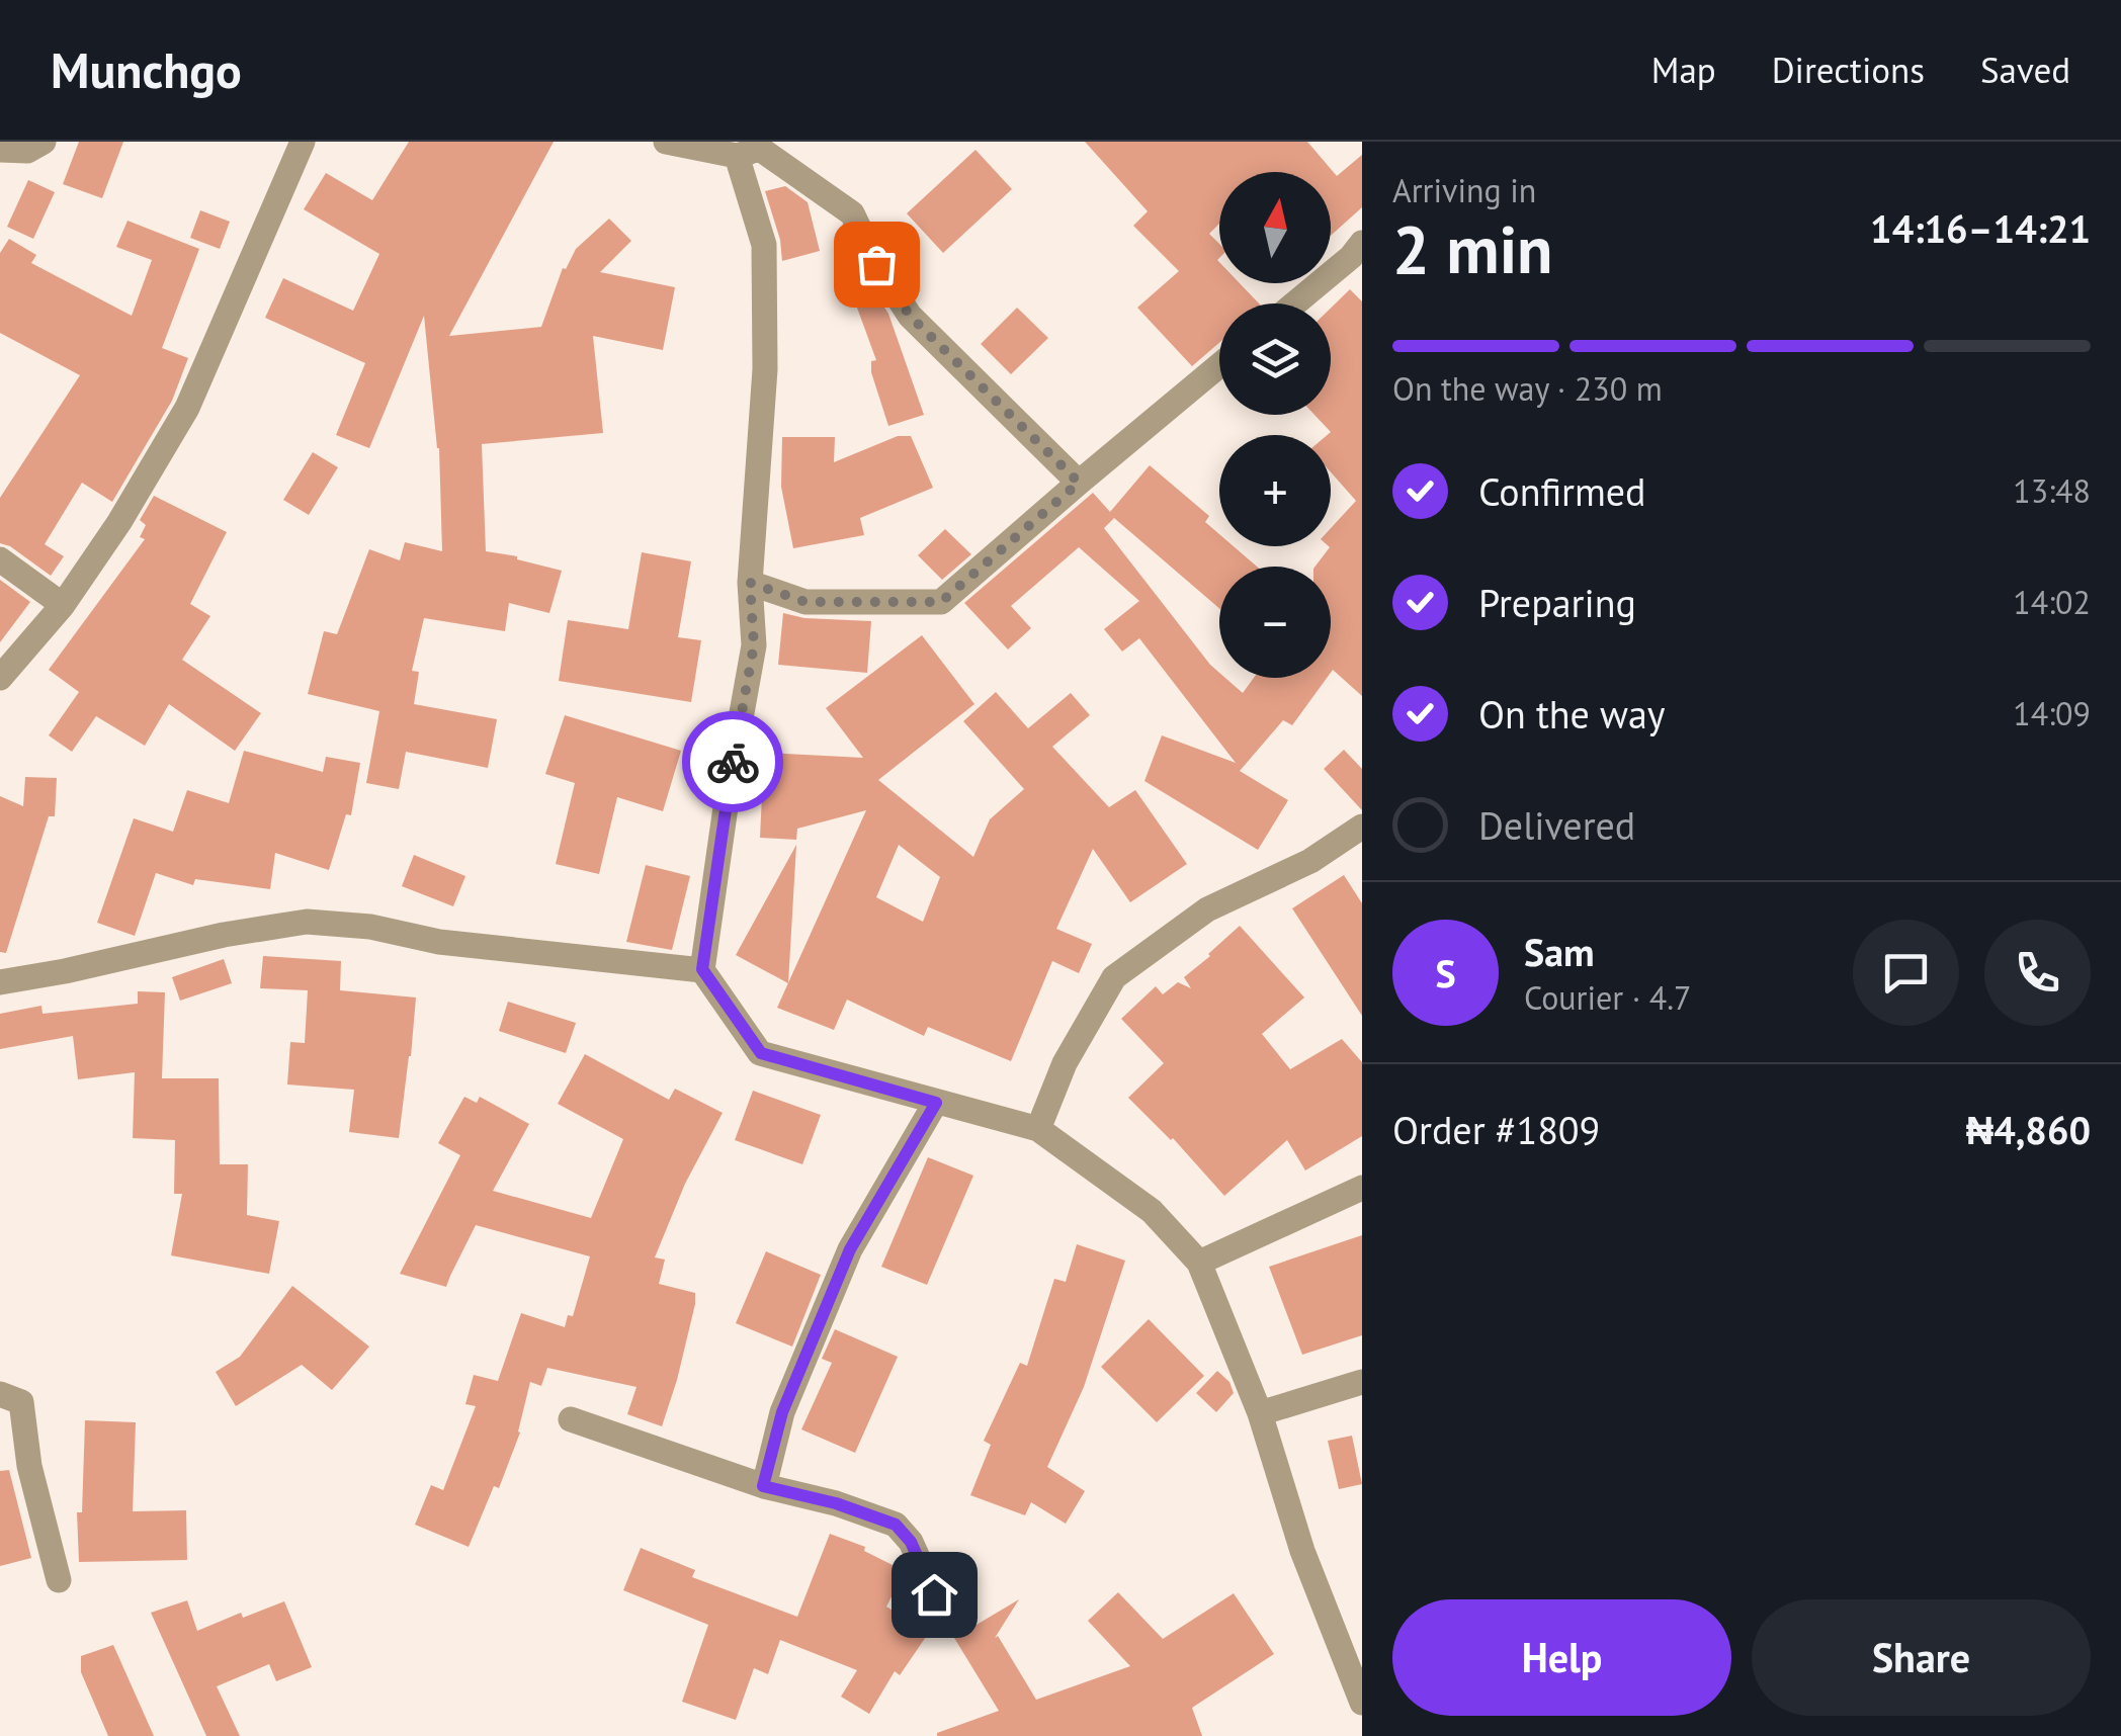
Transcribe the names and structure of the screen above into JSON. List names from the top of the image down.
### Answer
{
  "north": "top",
  "page": {
    "header": "Munchgo",
    "nav": ["Map", "Directions", "Saved"],
    "heading": ["2 min", "Arriving in", "14:16–14:21"],
    "panel": [
      "Sam",
      "Courier · 4.7",
      "Order #1809",
      "₦4,860"
    ],
    "map_buttons": ["+", "−"],
    "bar": "On the way · 230 m",
    "list": [
      ["Confirmed", "13:48"],
      ["Preparing", "14:02"],
      ["On the way", "14:09"],
      "Delivered"
    ],
    "round": "S",
    "buttons": ["Help", "Share"]
  }
}
